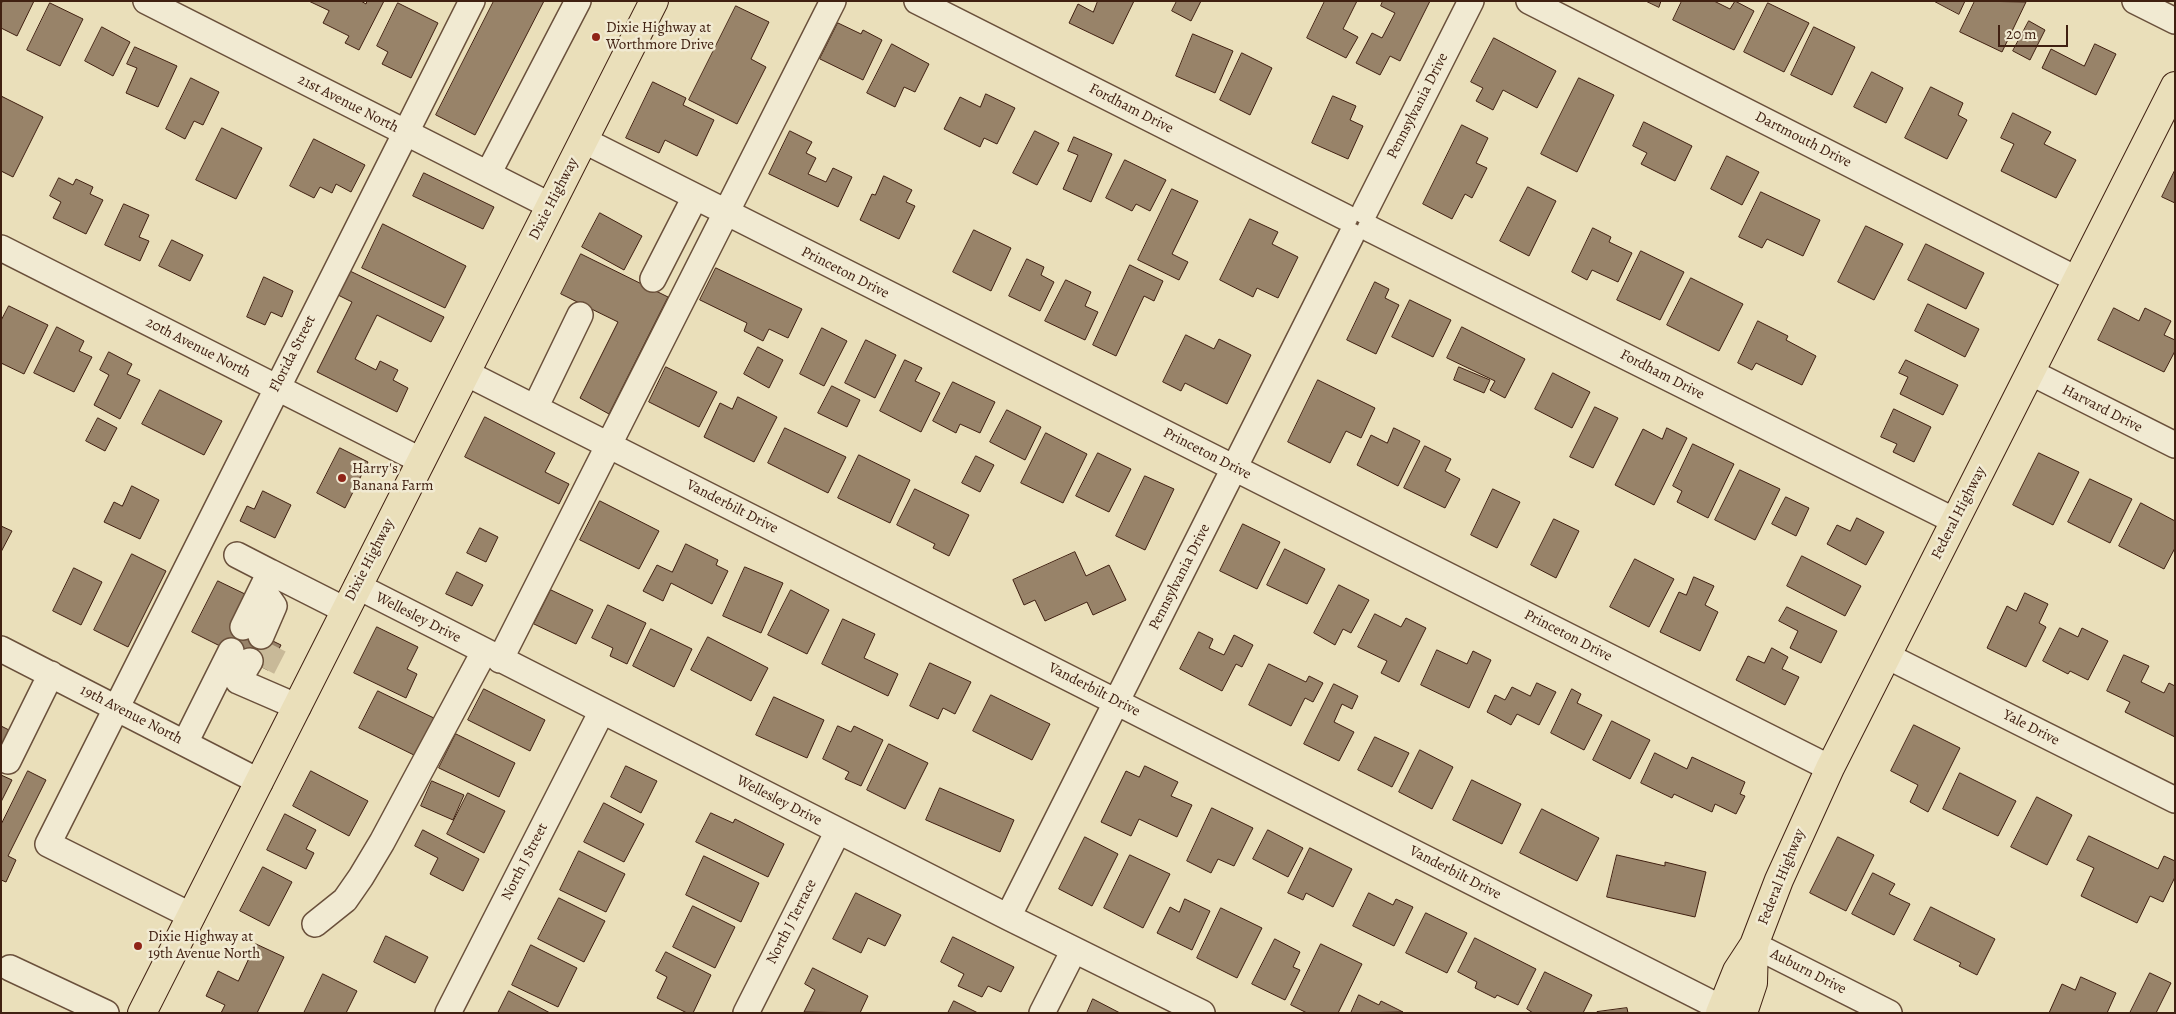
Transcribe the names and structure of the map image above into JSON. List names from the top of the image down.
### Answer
{
  "streets": {
    "main road": ["Dixie Highway", "Federal Highway"],
    "street": [
      "21st Avenue North",
      "Pennsylvania Drive",
      "Fordham Drive",
      "Dartmouth Drive",
      "Princeton Drive",
      "20th Avenue North",
      "Florida Street",
      "Harvard Drive",
      "Vanderbilt Drive",
      "Wellesley Drive",
      "19th Avenue North",
      "Yale Drive",
      "North J Street",
      "North J Terrace",
      "Auburn Drive"
    ]
  },
  "crossings": [
    ["21st Avenue North", "Dixie Highway"],
    ["21st Avenue North", "Florida Street"],
    ["Pennsylvania Drive", "Fordham Drive"],
    ["Pennsylvania Drive", "Princeton Drive"],
    ["Pennsylvania Drive", "Vanderbilt Drive"],
    ["Pennsylvania Drive", "Wellesley Drive"],
    ["Fordham Drive", "Federal Highway"],
    ["Dartmouth Drive", "Federal Highway"],
    ["Dixie Highway", "Princeton Drive"],
    ["Dixie Highway", "20th Avenue North"],
    ["Dixie Highway", "Florida Street"],
    ["Dixie Highway", "Vanderbilt Drive"],
    ["Dixie Highway", "Wellesley Drive"],
    ["Dixie Highway", "19th Avenue North"],
    ["Princeton Drive", "Federal Highway"],
    ["20th Avenue North", "Florida Street"],
    ["Florida Street", "19th Avenue North"],
    ["Harvard Drive", "Federal Highway"],
    ["Vanderbilt Drive", "Federal Highway"],
    ["Federal Highway", "Yale Drive"],
    ["Federal Highway", "Auburn Drive"],
    ["Wellesley Drive", "North J Street"],
    ["Wellesley Drive", "North J Terrace"]
  ],
  "places": ["Dixie Highway at Worthmore Drive", "Harry's Banana Farm", "Dixie Highway at 19th Avenue North"],
  "scale_bar": "20 m"
}
